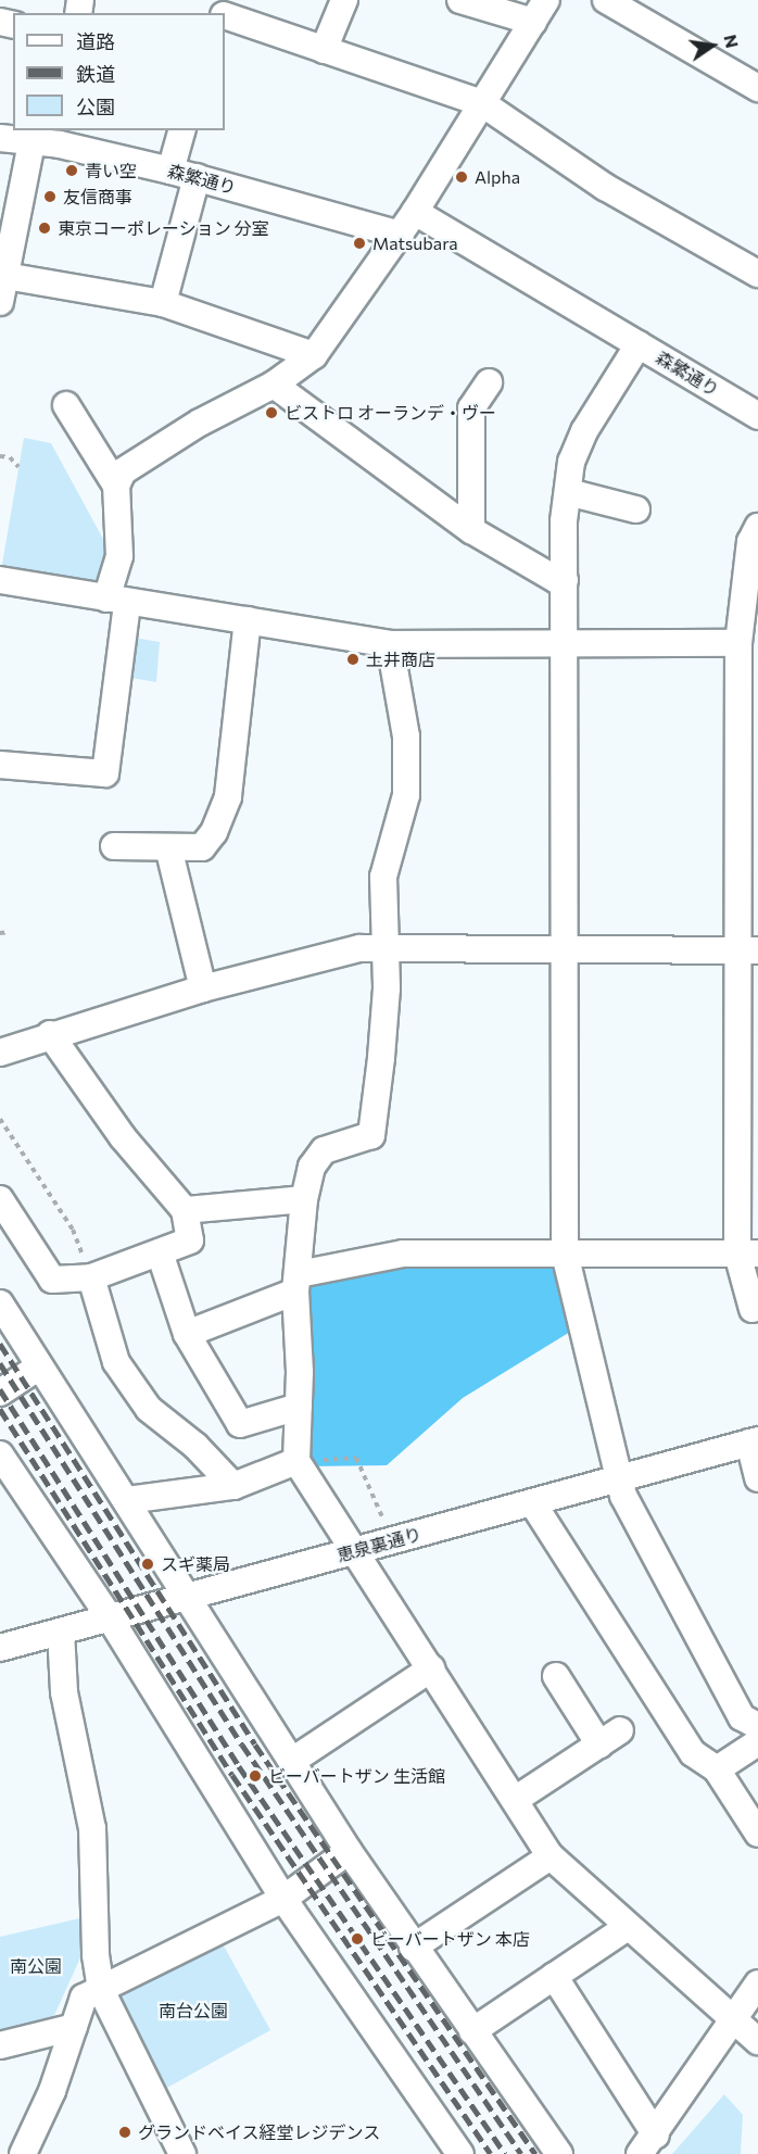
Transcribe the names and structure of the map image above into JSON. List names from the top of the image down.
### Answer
{
  "streets": {
    "street": ["森繁通り", "恵泉裏通り"]
  },
  "parks": ["南公園", "南台公園"],
  "places": [
    "青い空",
    "Alpha",
    "友信商事",
    "東京コーポレーション 分室",
    "Matsubara",
    "ビストロ オーランデ・ヴー",
    "土井商店",
    "スギ薬局",
    "ビーバートザン 生活館",
    "ビーバートザン 本店",
    "グランドベイス経堂レジデンス"
  ],
  "legend": ["道路", "鉄道", "公園"],
  "north": "right"
}
